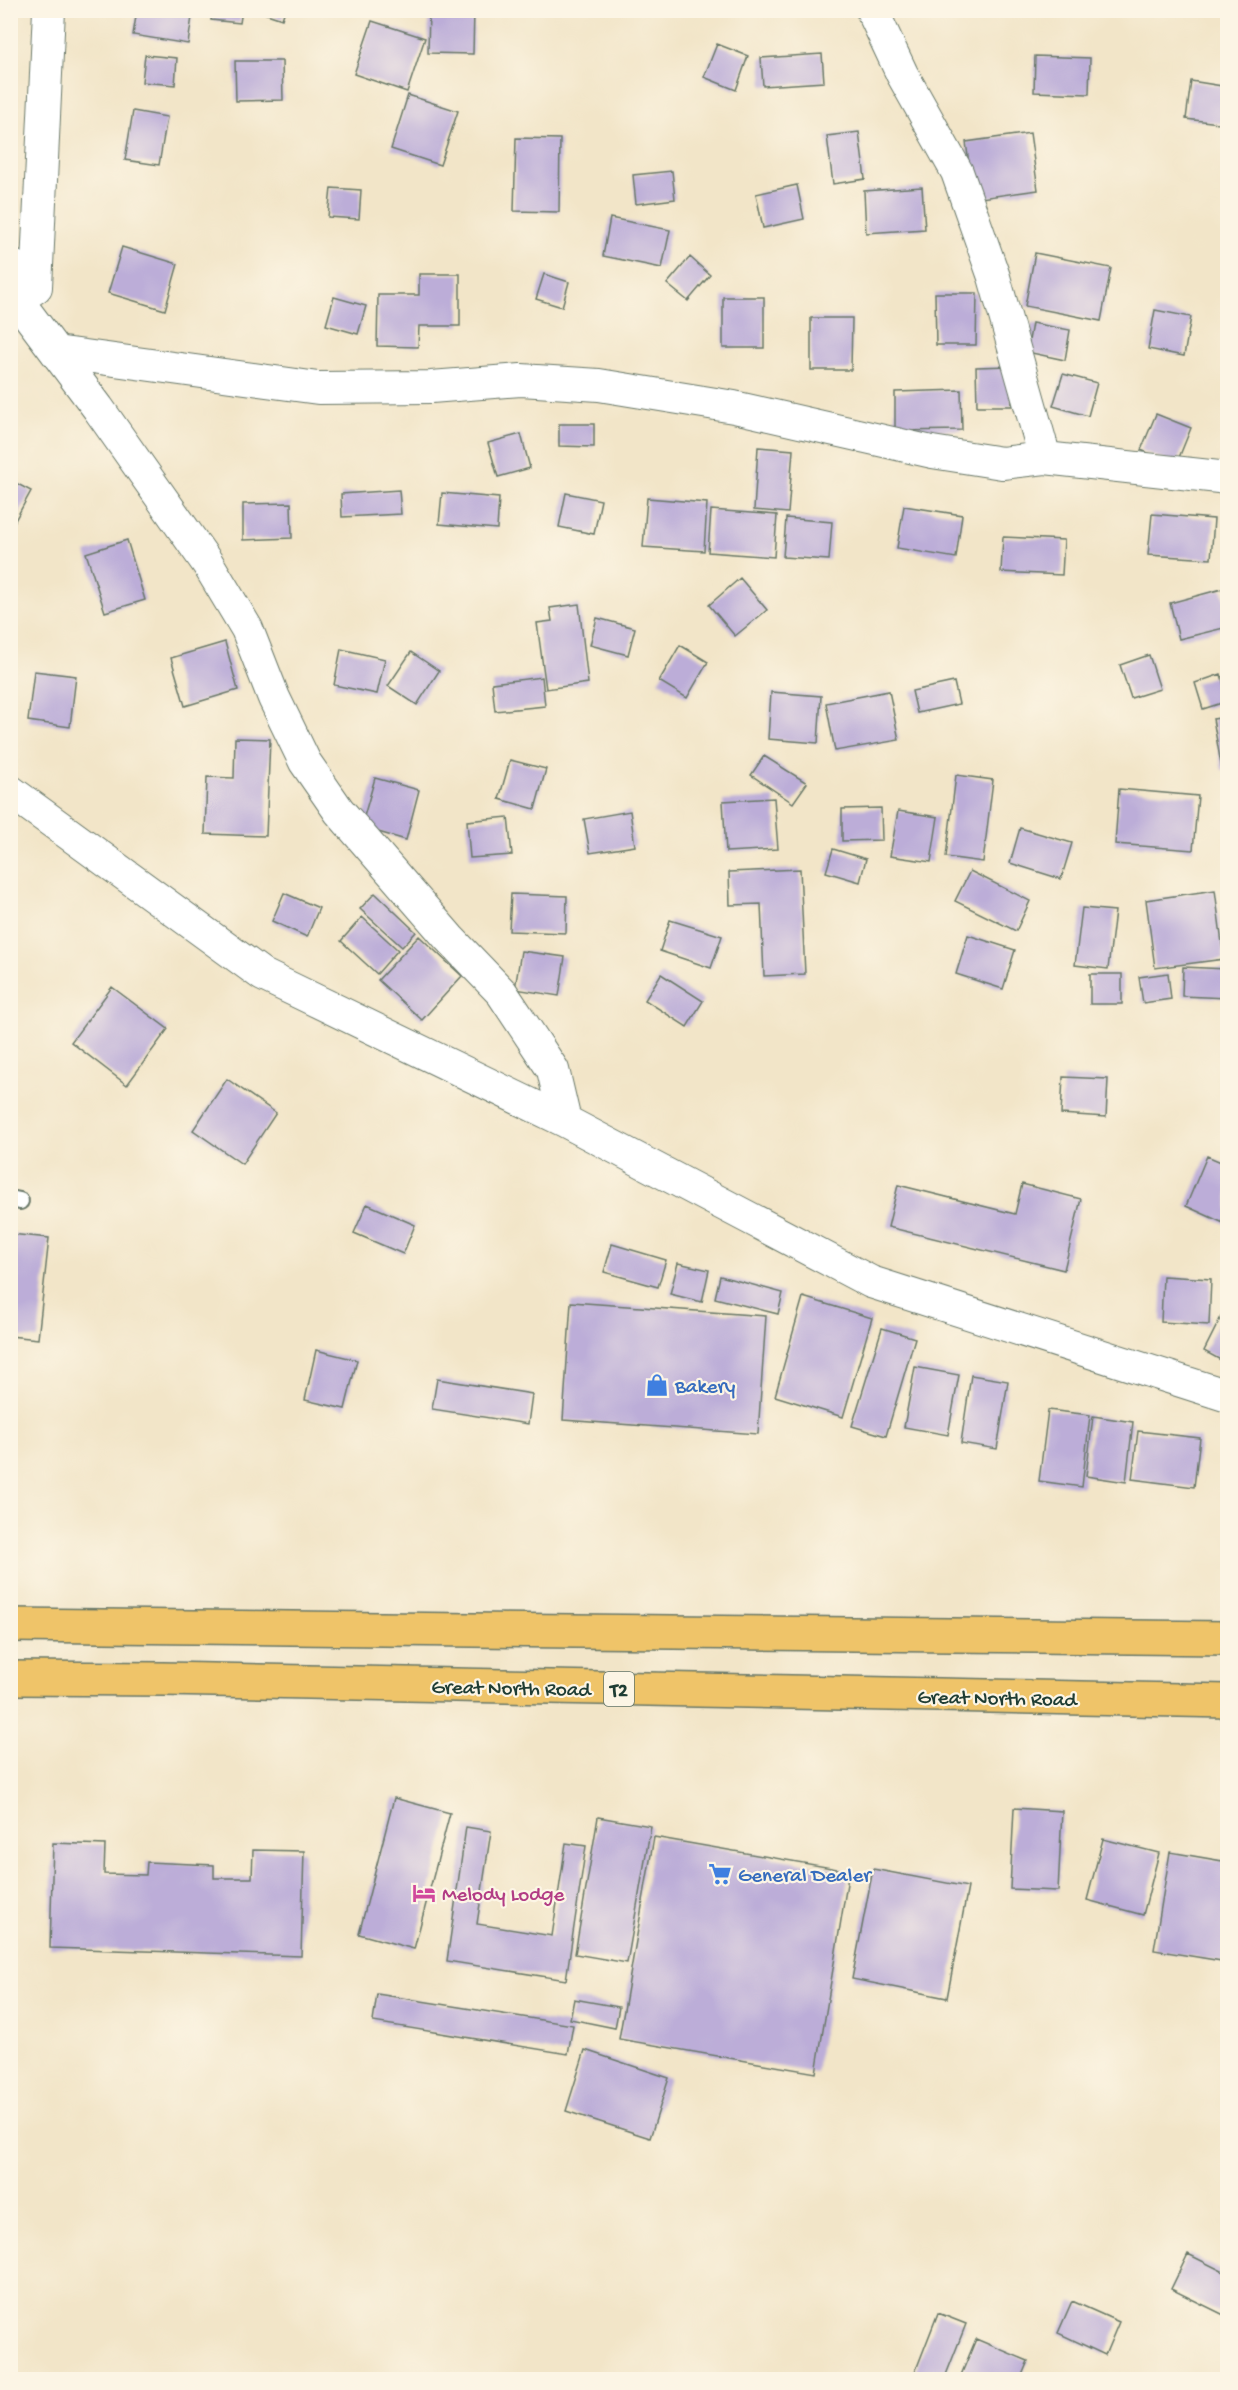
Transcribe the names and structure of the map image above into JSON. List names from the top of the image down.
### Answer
{
  "streets": {
    "highway": ["Great North Road", "T2"]
  },
  "places": {
    "shop": ["Bakery"],
    "supermarket": ["General Dealer"],
    "hotel": ["Melody Lodge"]
  }
}
